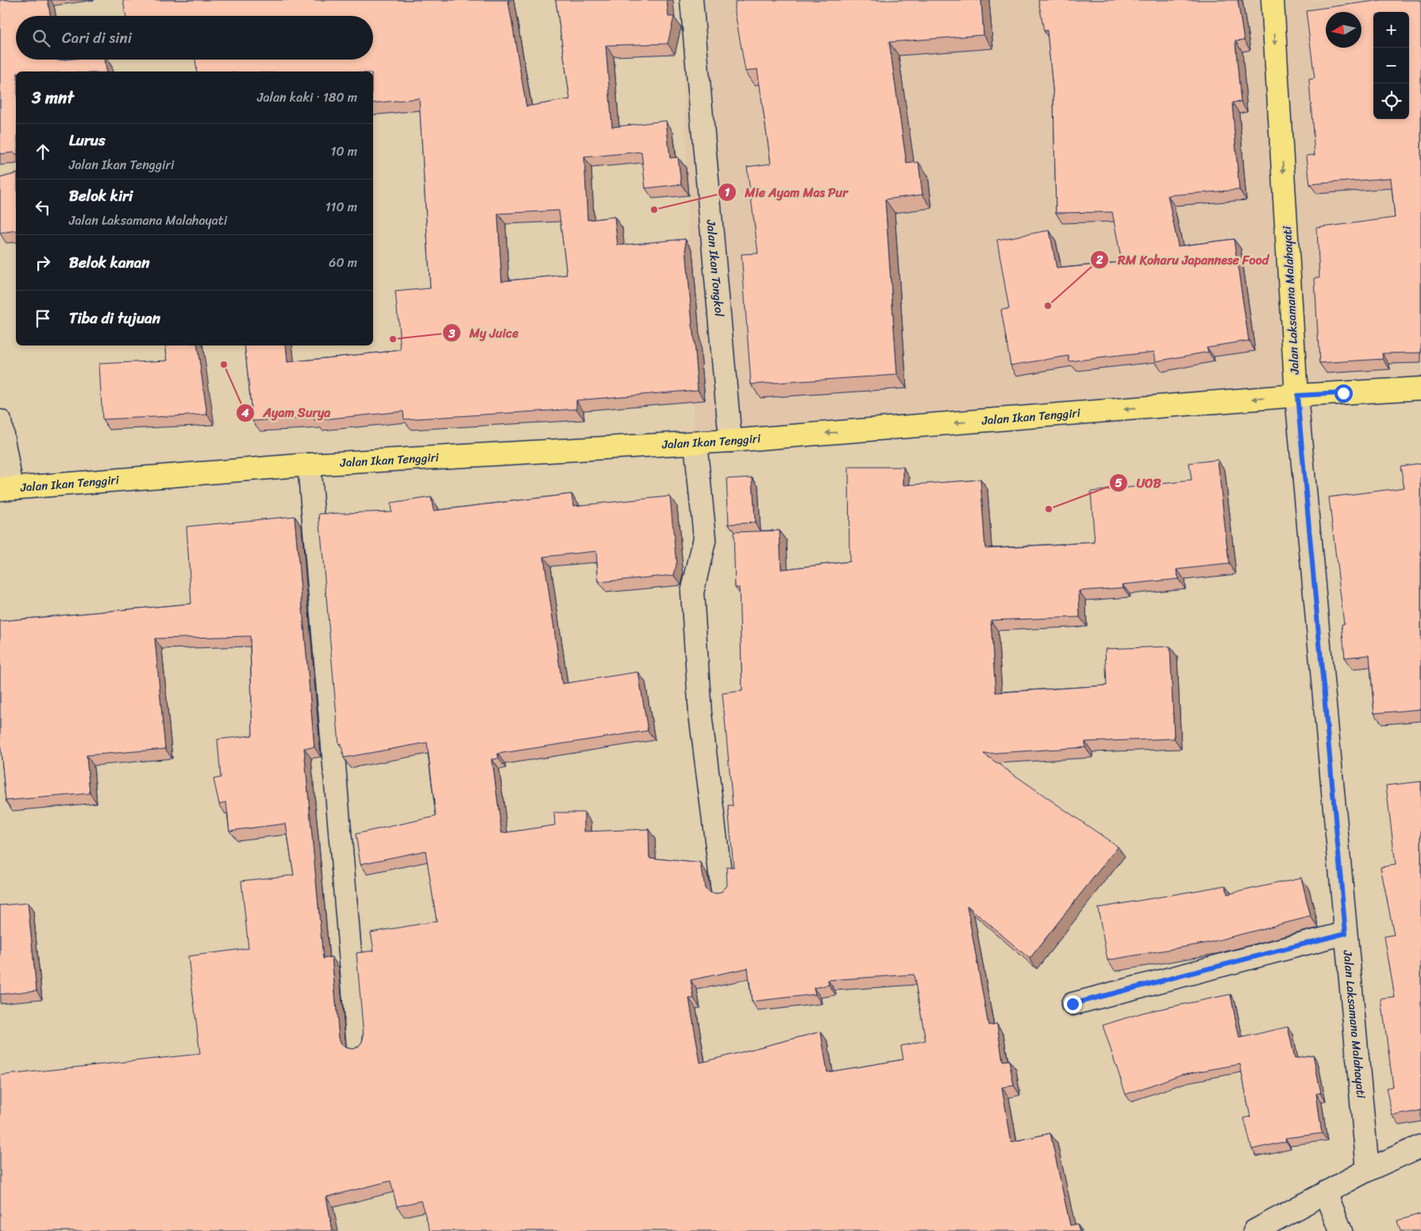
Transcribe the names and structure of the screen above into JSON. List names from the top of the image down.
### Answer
{
  "streets": {
    "main road": ["Jalan Laksamana Malahayati", "Jalan Ikan Tenggiri"],
    "street": ["Jalan Ikan Tongkol"]
  },
  "crossings": [
    ["Jalan Ikan Tongkol", "Jalan Ikan Tenggiri"],
    ["Jalan Laksamana Malahayati", "Jalan Ikan Tenggiri"]
  ],
  "one_way": ["Jalan Ikan Tenggiri"],
  "places": [
    "Mie Ayam Mas Pur",
    "RM Koharu Japannese Food",
    "My Juice",
    "Ayam Surya",
    "UOB"
  ],
  "north": "left",
  "page": {
    "map_buttons": ["+", "−"],
    "search": "Cari di sini",
    "heading": ["3 mnt", "Jalan kaki · 180 m"],
    "list": [
      ["Lurus", "Jalan Ikan Tenggiri", "10 m"],
      ["Belok kiri", "Jalan Laksamana Malahayati", "110 m"],
      ["Belok kanan", "60 m"],
      "Tiba di tujuan"
    ]
  }
}
